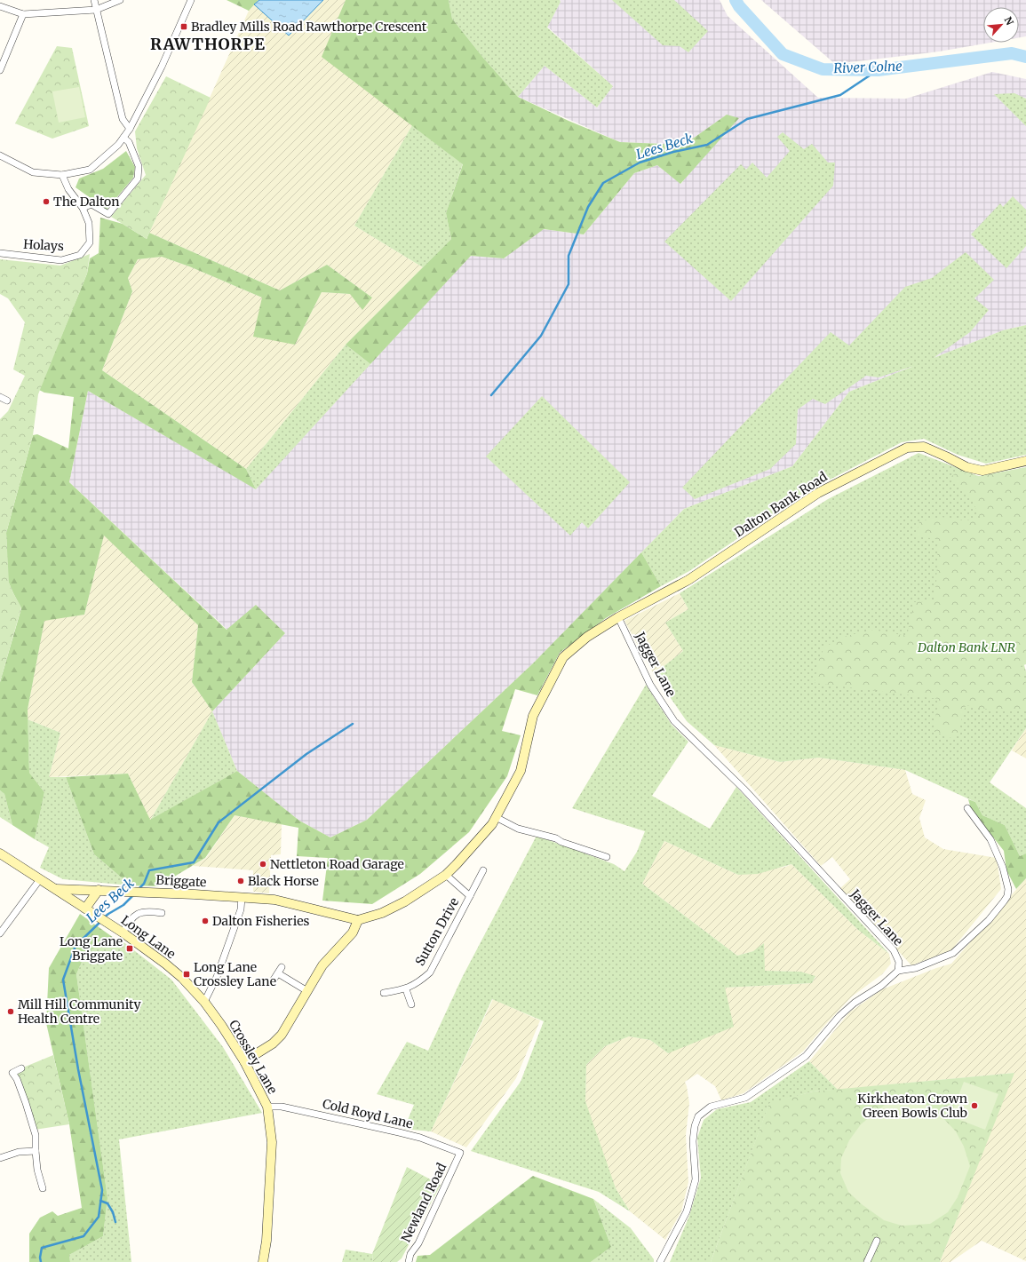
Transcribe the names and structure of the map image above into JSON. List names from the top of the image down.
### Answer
{
  "streets": {
    "street": [
      "Holays",
      "Dalton Bank Road",
      "Jagger Lane",
      "Briggate",
      "Sutton Drive",
      "Long Lane",
      "Crossley Lane",
      "Cold Royd Lane",
      "Newland Road"
    ]
  },
  "crossings": [
    ["Dalton Bank Road", "Jagger Lane"],
    ["Dalton Bank Road", "Briggate"],
    ["Dalton Bank Road", "Sutton Drive"],
    ["Briggate", "Long Lane"],
    ["Long Lane", "Crossley Lane"],
    ["Crossley Lane", "Cold Royd Lane"],
    ["Cold Royd Lane", "Newland Road"]
  ],
  "districts": ["RAWTHORPE"],
  "water": ["River Colne", "Lees Beck"],
  "parks": ["Dalton Bank LNR"],
  "places": {
    "transit": ["Bradley Mills Road Rawthorpe Crescent", "Long Lane Briggate", "Long Lane Crossley Lane"],
    "other": [
      "The Dalton",
      "Nettleton Road Garage",
      "Black Horse",
      "Dalton Fisheries",
      "Mill Hill Community Health Centre",
      "Kirkheaton Crown Green Bowls Club"
    ]
  },
  "north": "top right"
}
